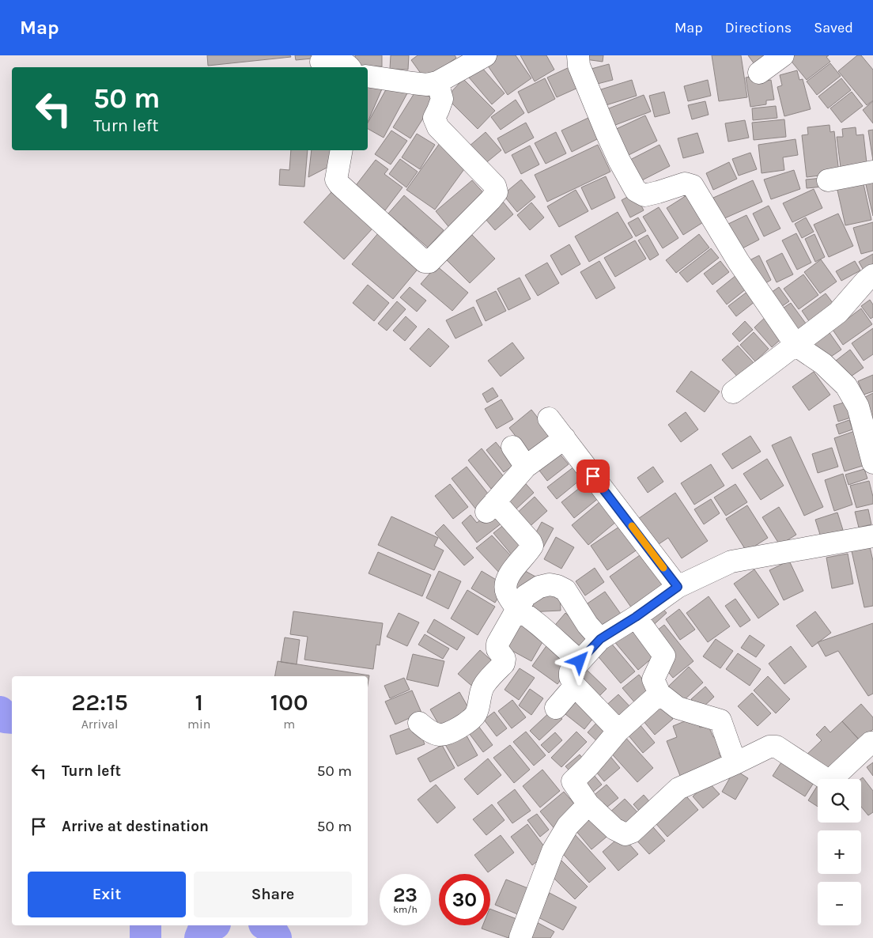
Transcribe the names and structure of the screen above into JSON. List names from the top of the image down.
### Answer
{
  "page": {
    "header": "Map",
    "nav": ["Map", "Directions", "Saved"],
    "turn": ["50 m", "Turn left"],
    "eta": [
      "22:15",
      "Arrival",
      "1",
      "min",
      "100",
      "m"
    ],
    "list": [
      {
        "name": "Turn left",
        "value": "50 m"
      },
      {
        "name": "Arrive at destination",
        "value": "50 m"
      }
    ],
    "map_buttons": ["+", "−"],
    "buttons": ["Exit", "Share"],
    "speed": "23 km/h",
    "limit": "30"
  }
}
